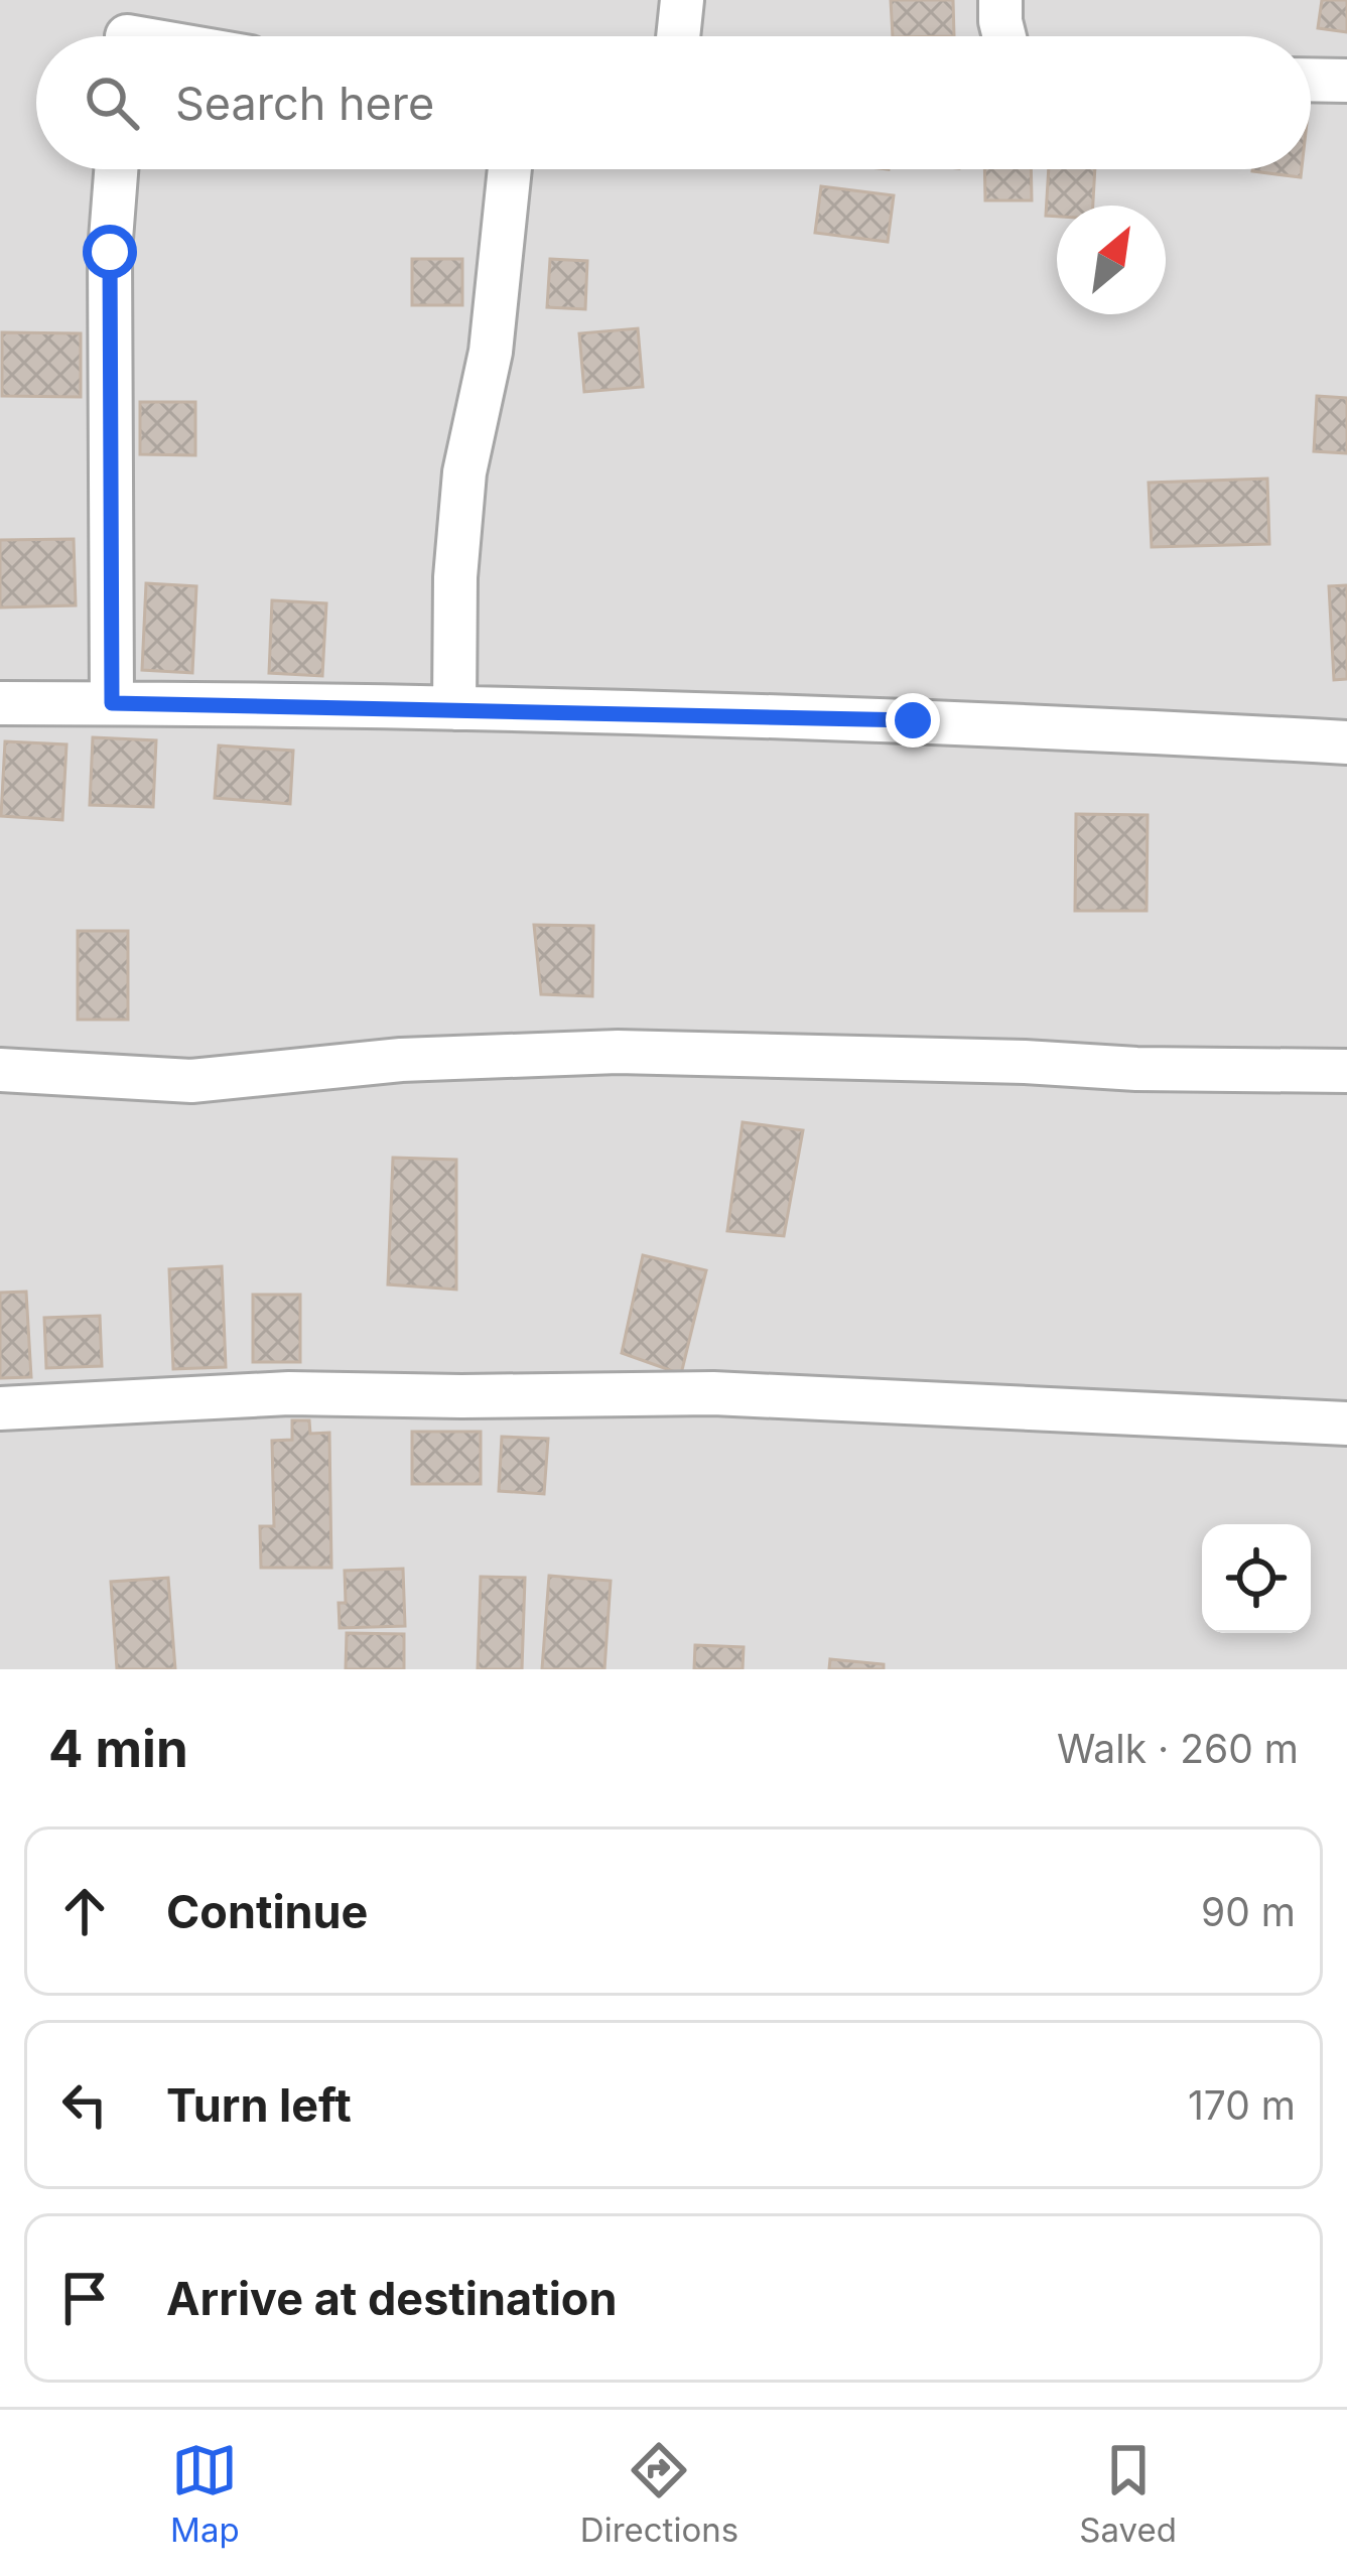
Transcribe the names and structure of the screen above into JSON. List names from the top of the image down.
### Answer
{
  "north": "top right",
  "page": {
    "search": "Search here",
    "heading": ["4 min", "Walk · 260 m"],
    "list": [
      ["Continue", "90 m"],
      ["Turn left", "170 m"],
      "Arrive at destination"
    ],
    "nav": ["Map", "Directions", "Saved"]
  }
}
